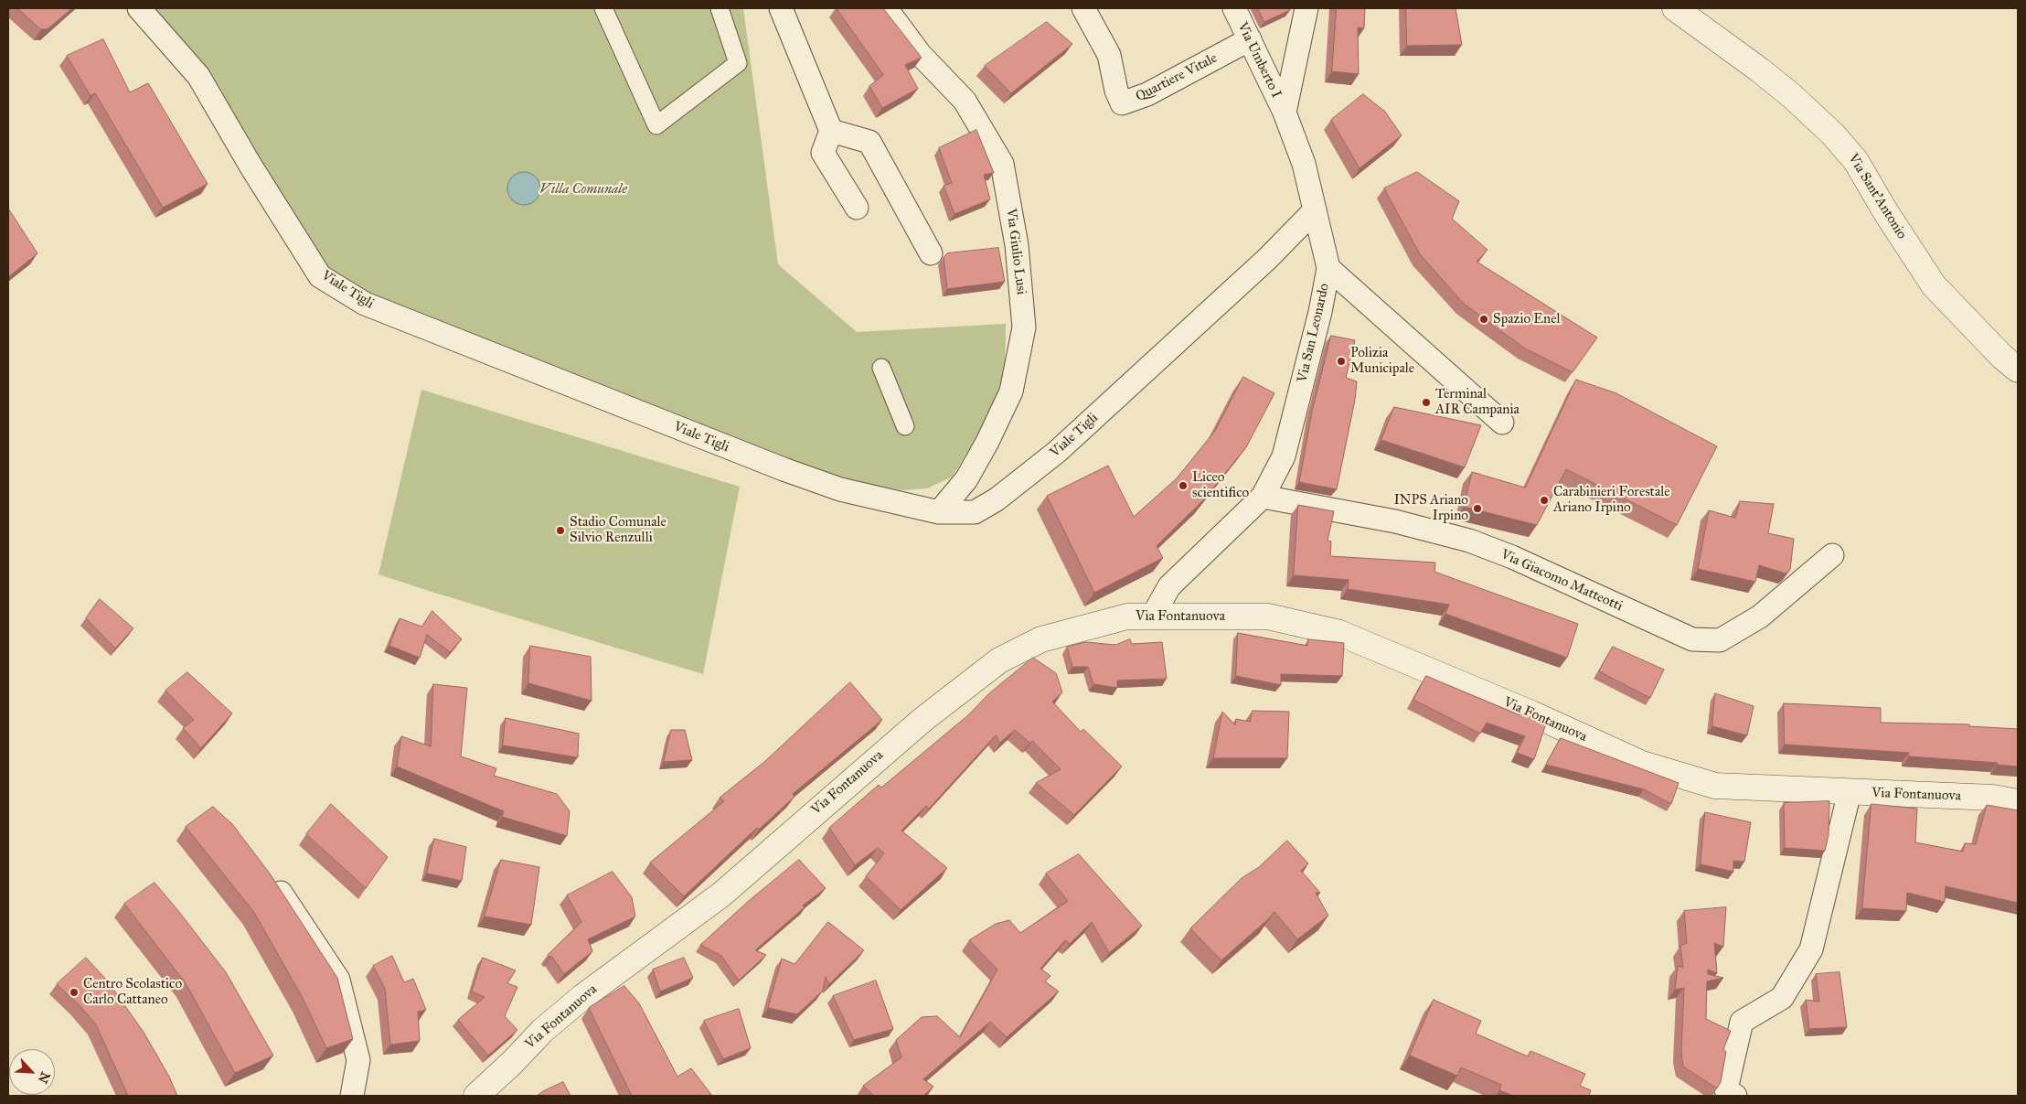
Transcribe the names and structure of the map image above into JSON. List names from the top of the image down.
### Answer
{
  "streets": {
    "street": [
      "Via Umberto I",
      "Quartiere Vitale",
      "Via Sant'Antonio",
      "Via Giulio Lusi",
      "Viale Tigli",
      "Via San Leonardo",
      "Via Giacomo Matteotti",
      "Via Fontanuova"
    ]
  },
  "crossings": [
    ["Via Umberto I", "Quartiere Vitale"],
    ["Via Umberto I", "Via San Leonardo"],
    ["Via Giulio Lusi", "Viale Tigli"],
    ["Viale Tigli", "Via San Leonardo"],
    ["Via San Leonardo", "Via Giacomo Matteotti"],
    ["Via San Leonardo", "Via Fontanuova"]
  ],
  "parks": ["Villa Comunale"],
  "places": [
    "Spazio Enel",
    "Polizia Municipale",
    "Terminal AIR Campania",
    "Liceo scientifico",
    "Carabinieri Forestale Ariano Irpino",
    "INPS Ariano Irpino",
    "Stadio Comunale Silvio Renzulli",
    "Centro Scolastico Carlo Cattaneo"
  ],
  "north": "bottom right"
}
